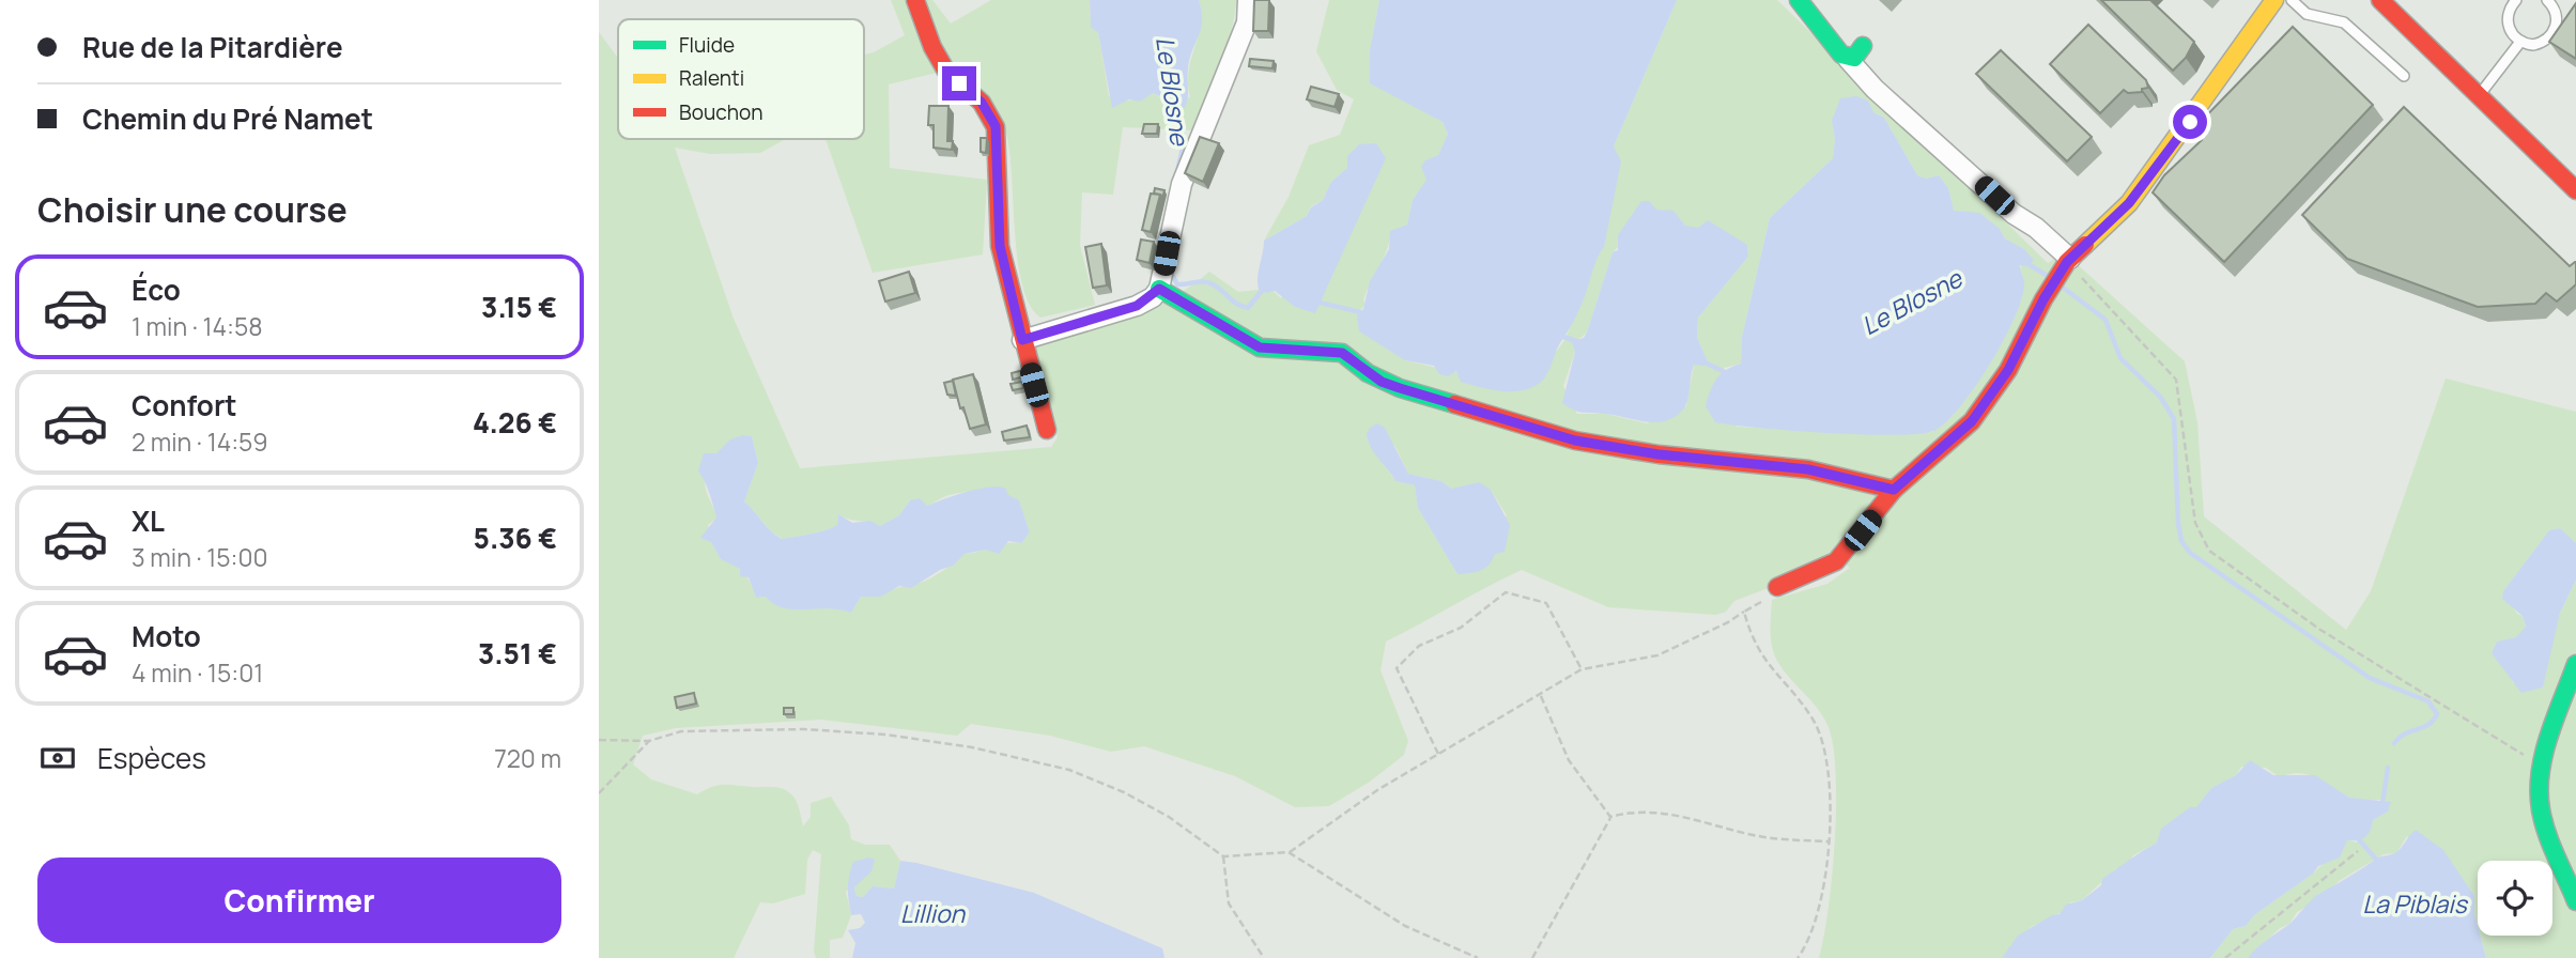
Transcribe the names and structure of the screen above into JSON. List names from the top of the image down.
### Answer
{
  "water": ["Le Blosne", "La Piblais", "Lillion"],
  "legend": ["Fluide", "Ralenti", "Bouchon"],
  "page": {
    "banner": ["Rue de la Pitardière", "Chemin du Pré Namet"],
    "heading": "Choisir une course",
    "list": [
      {
        "name": "Éco",
        "note": "1 min · 14:58",
        "value": "3.15 €"
      },
      {
        "name": "Confort",
        "note": "2 min · 14:59",
        "value": "4.26 €"
      },
      {
        "name": "XL",
        "note": "3 min · 15:00",
        "value": "5.36 €"
      },
      {
        "name": "Moto",
        "note": "4 min · 15:01",
        "value": "3.51 €"
      }
    ],
    "pay": ["Espèces", "720 m"],
    "buttons": "Confirmer"
  }
}
